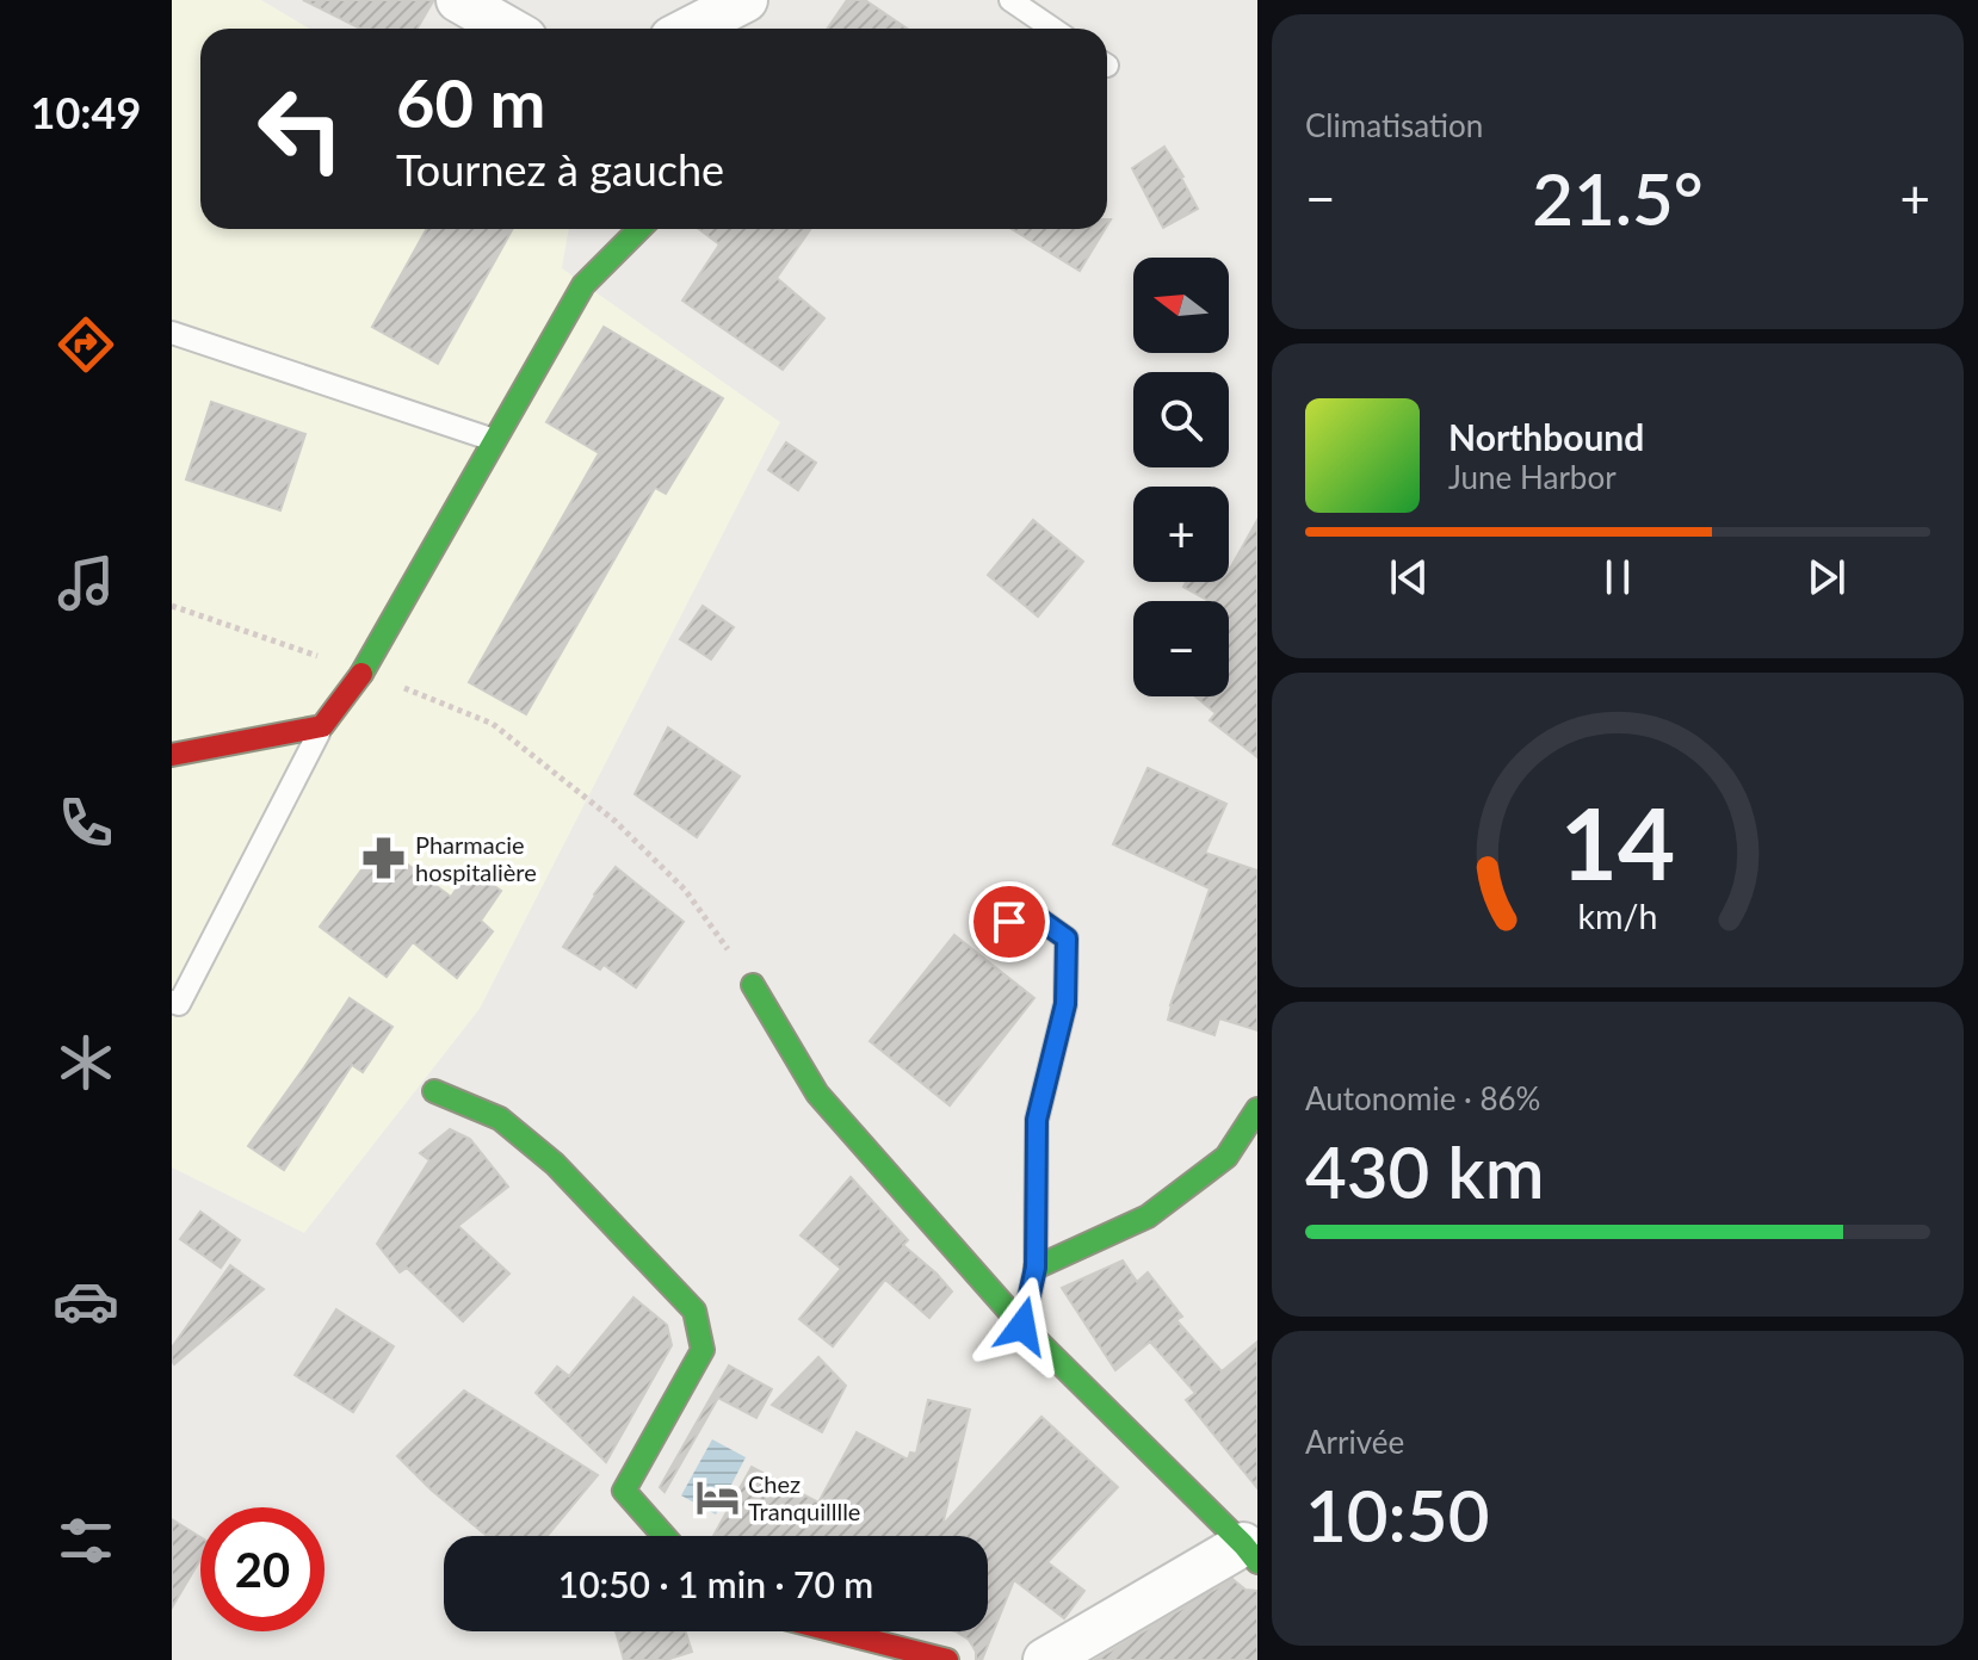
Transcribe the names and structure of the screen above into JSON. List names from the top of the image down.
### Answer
{
  "places": {
    "pharmacy": ["Pharmacie hospitalière"],
    "hotel": ["Chez Tranquilllle"]
  },
  "north": "left",
  "page": {
    "tabs": "10:49",
    "tile": [
      "Climatisation",
      ["Autonomie · 86%", "430 km"],
      ["Arrivée", "10:50"]
    ],
    "turn": ["60 m", "Tournez à gauche"],
    "heat": ["−", "21.5°", "+"],
    "map_buttons": ["+", "−"],
    "song": ["Northbound", "June Harbor"],
    "limit": "20",
    "trip": "10:50 · 1 min · 70 m",
    "gauge": ["14", "km/h"]
  }
}
